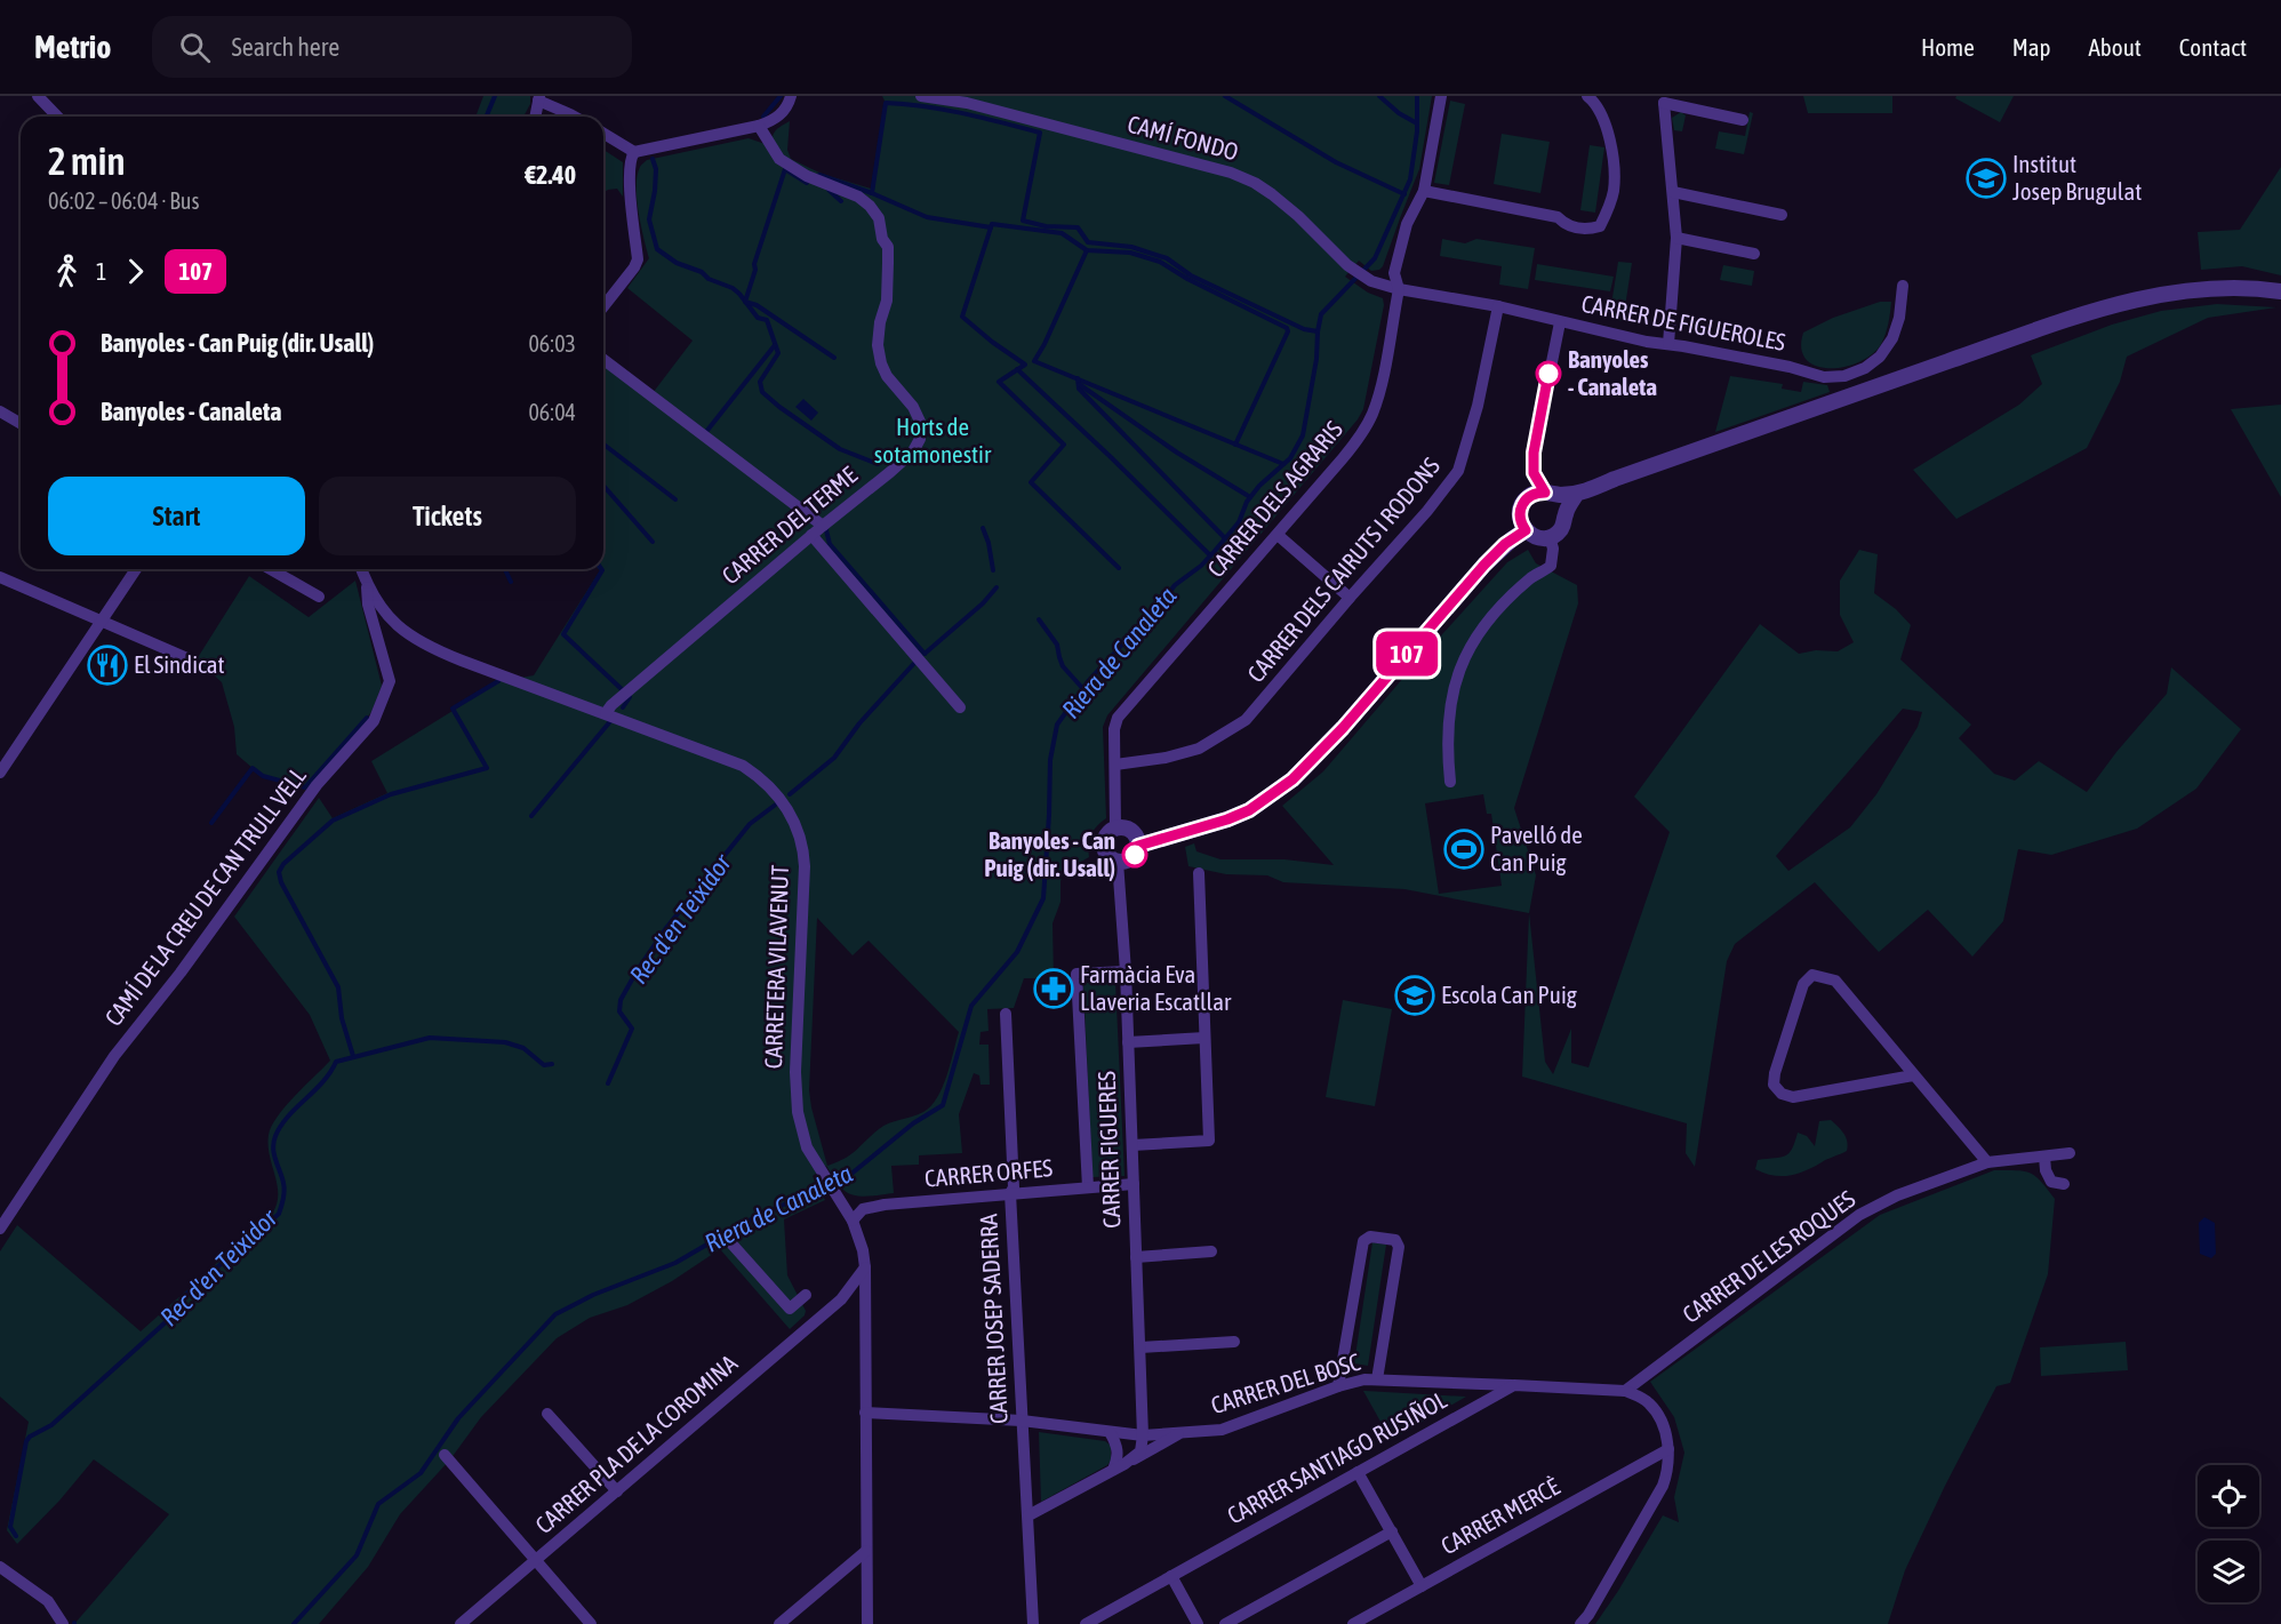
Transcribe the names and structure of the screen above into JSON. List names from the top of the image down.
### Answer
{
  "streets": {
    "street": [
      "CAMÍ FONDO",
      "CARRER DE FIGUEROLES",
      "CARRER DELS AGRARIS",
      "CARRER DEL TERME",
      "CARRER DELS CAIRUTS I RODONS",
      "CAMÍ DE LA CREU DE CAN TRULL VELL",
      "CARRETERA VILAVENUT",
      "CARRER FIGUERES",
      "CARRER ORFES",
      "CARRER DE LES ROQUES",
      "CARRER JOSEP SADERRA",
      "CARRER DEL BOSC",
      "CARRER PLA DE LA COROMINA",
      "CARRER SANTIAGO RUSIÑOL",
      "CARRER MERCÈ"
    ]
  },
  "crossings": [
    ["CAMÍ FONDO", "CARRER DE FIGUEROLES"],
    ["CAMÍ FONDO", "CARRER DELS AGRARIS"],
    ["CARRER DE FIGUEROLES", "CARRER DELS AGRARIS"],
    ["CARRER DE FIGUEROLES", "CARRER DELS CAIRUTS I RODONS"],
    ["CARRER DELS AGRARIS", "CARRER DELS CAIRUTS I RODONS"],
    ["CARRER DELS AGRARIS", "CARRER FIGUERES"],
    ["CARRER DEL TERME", "CARRETERA VILAVENUT"],
    ["CAMÍ DE LA CREU DE CAN TRULL VELL", "CARRETERA VILAVENUT"],
    ["CARRETERA VILAVENUT", "CARRER ORFES"],
    ["CARRETERA VILAVENUT", "CARRER DEL BOSC"],
    ["CARRETERA VILAVENUT", "CARRER PLA DE LA COROMINA"],
    ["CARRER FIGUERES", "CARRER ORFES"],
    ["CARRER FIGUERES", "CARRER DEL BOSC"],
    ["CARRER ORFES", "CARRER JOSEP SADERRA"],
    ["CARRER JOSEP SADERRA", "CARRER DEL BOSC"],
    ["CARRER DEL BOSC", "CARRER SANTIAGO RUSIÑOL"]
  ],
  "water": ["Riera de Canaleta", "Rec d'en Teixidor"],
  "parks": ["Horts de sotamonestir"],
  "places": {
    "school or university": ["Institut Josep Brugulat", "Escola Can Puig"],
    "other": ["Banyoles - Canaleta", "Banyoles - Can Puig (dir. Usall)"],
    "restaurant": ["El Sindicat"],
    "sports": ["Pavelló de Can Puig"],
    "pharmacy": ["Farmàcia Eva Llaveria Escatllar"]
  },
  "lines": ["bus line 107"],
  "page": {
    "header": "Metrio",
    "search": "Search here",
    "nav": [
      "Home",
      "Map",
      "About",
      "Contact"
    ],
    "on_map": "107",
    "heading": ["2 min", "06:02 – 06:04 · Bus", "€2.40"],
    "legs": ["1", "107"],
    "list": [
      {
        "name": "Banyoles - Can Puig (dir. Usall)",
        "value": "06:03"
      },
      {
        "name": "Banyoles - Canaleta",
        "value": "06:04"
      }
    ],
    "buttons": ["Start", "Tickets"]
  }
}
